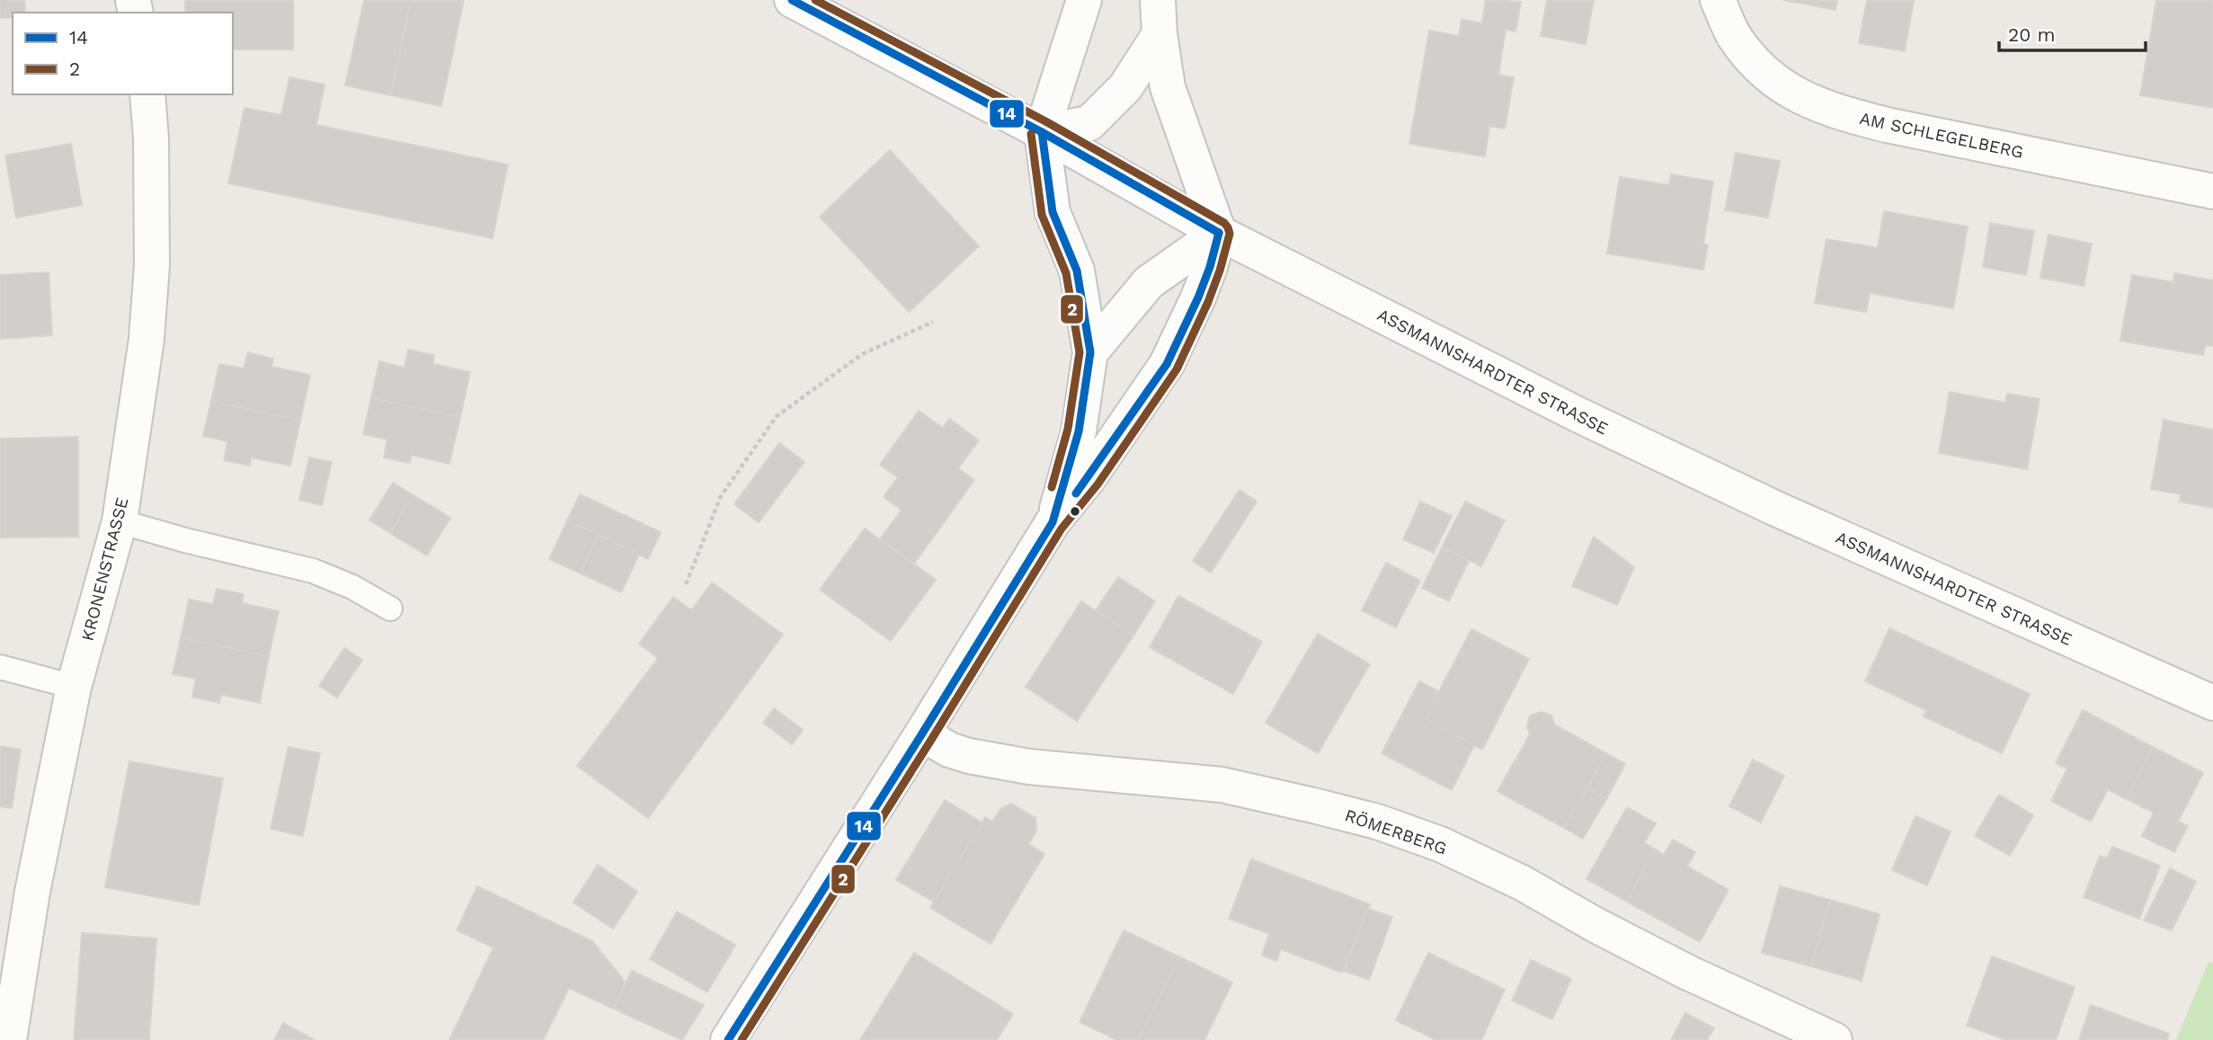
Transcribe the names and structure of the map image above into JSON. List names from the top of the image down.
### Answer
{
  "streets": {
    "street": [
      "AM SCHLEGELBERG",
      "ASSMANNSHARDTER STRASSE",
      "KRONENSTRASSE",
      "RÖMERBERG"
    ]
  },
  "lines": ["transit line 14", "transit line 2"],
  "legend": ["14", "2"],
  "scale_bar": "20 m"
}
